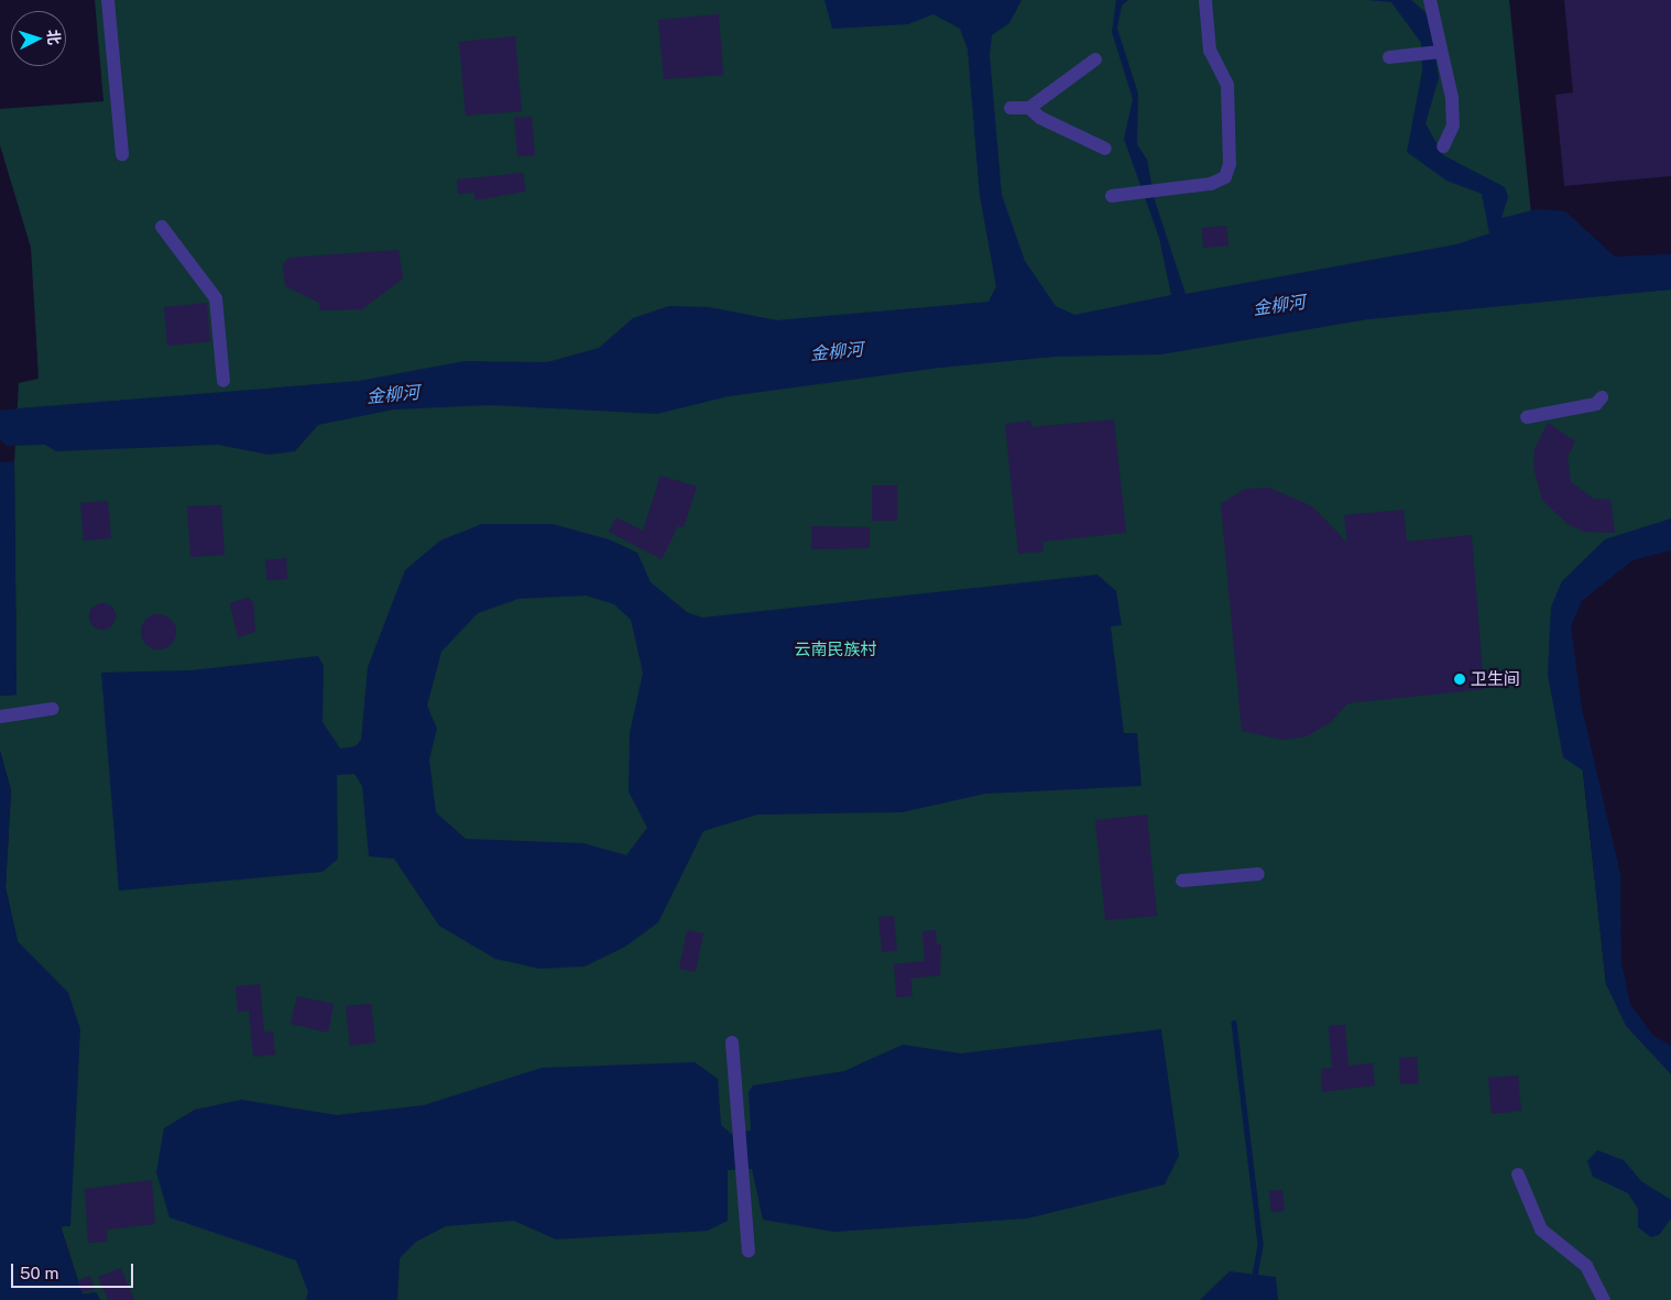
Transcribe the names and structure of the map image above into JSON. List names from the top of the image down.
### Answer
{
  "water": ["金柳河"],
  "parks": ["云南民族村"],
  "places": ["卫生间"],
  "scale_bar": "50 m",
  "north": "right"
}
